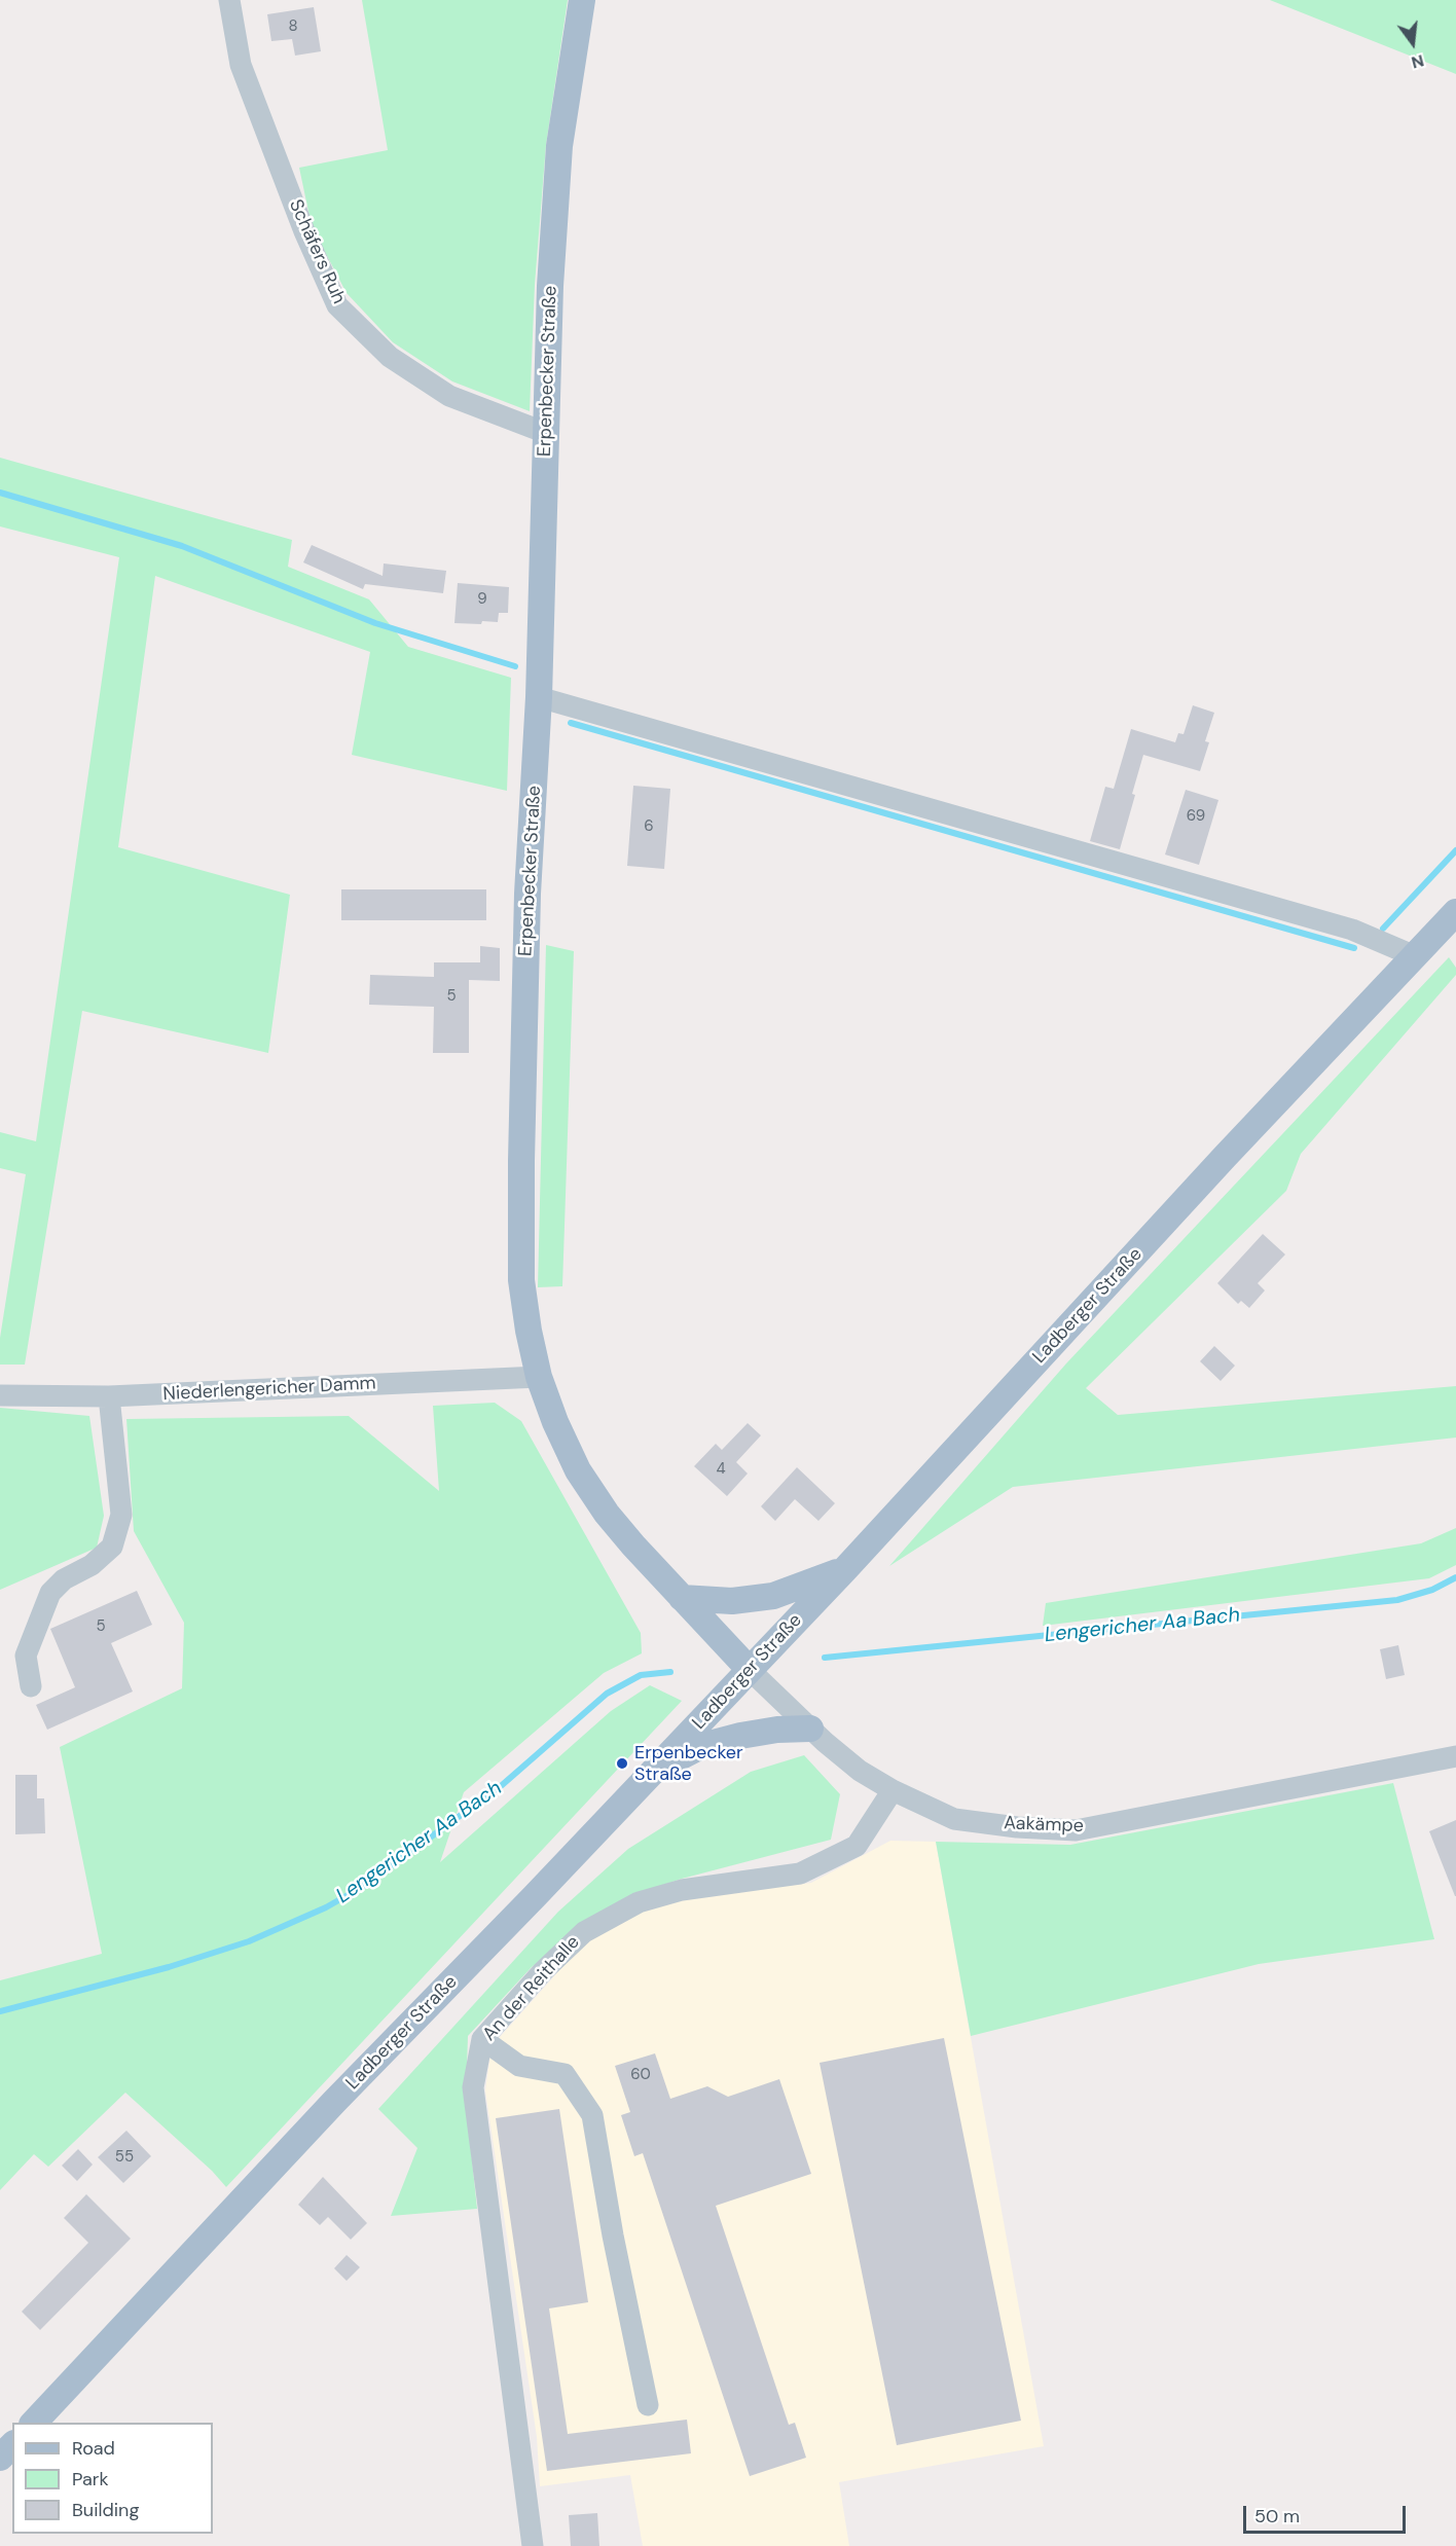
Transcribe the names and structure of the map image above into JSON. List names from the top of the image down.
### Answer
{
  "streets": {
    "main road": ["Erpenbecker Straße", "Ladberger Straße"],
    "street": [
      "Schäfers Ruh",
      "Niederlengericher Damm",
      "Aakämpe",
      "An der Reithalle"
    ]
  },
  "crossings": [
    ["Schäfers Ruh", "Erpenbecker Straße"],
    ["Erpenbecker Straße", "Ladberger Straße"],
    ["Erpenbecker Straße", "Niederlengericher Damm"],
    ["Erpenbecker Straße", "Aakämpe"],
    ["Ladberger Straße", "Aakämpe"],
    ["Aakämpe", "An der Reithalle"]
  ],
  "water": ["Lengericher Aa Bach"],
  "places": ["Erpenbecker Straße"],
  "house_numbers": [
    "8",
    "9",
    "69",
    "6",
    "5",
    "4",
    "5",
    "60",
    "55"
  ],
  "legend": ["Road", "Park", "Building"],
  "scale_bar": "50 m",
  "north": "bottom"
}
